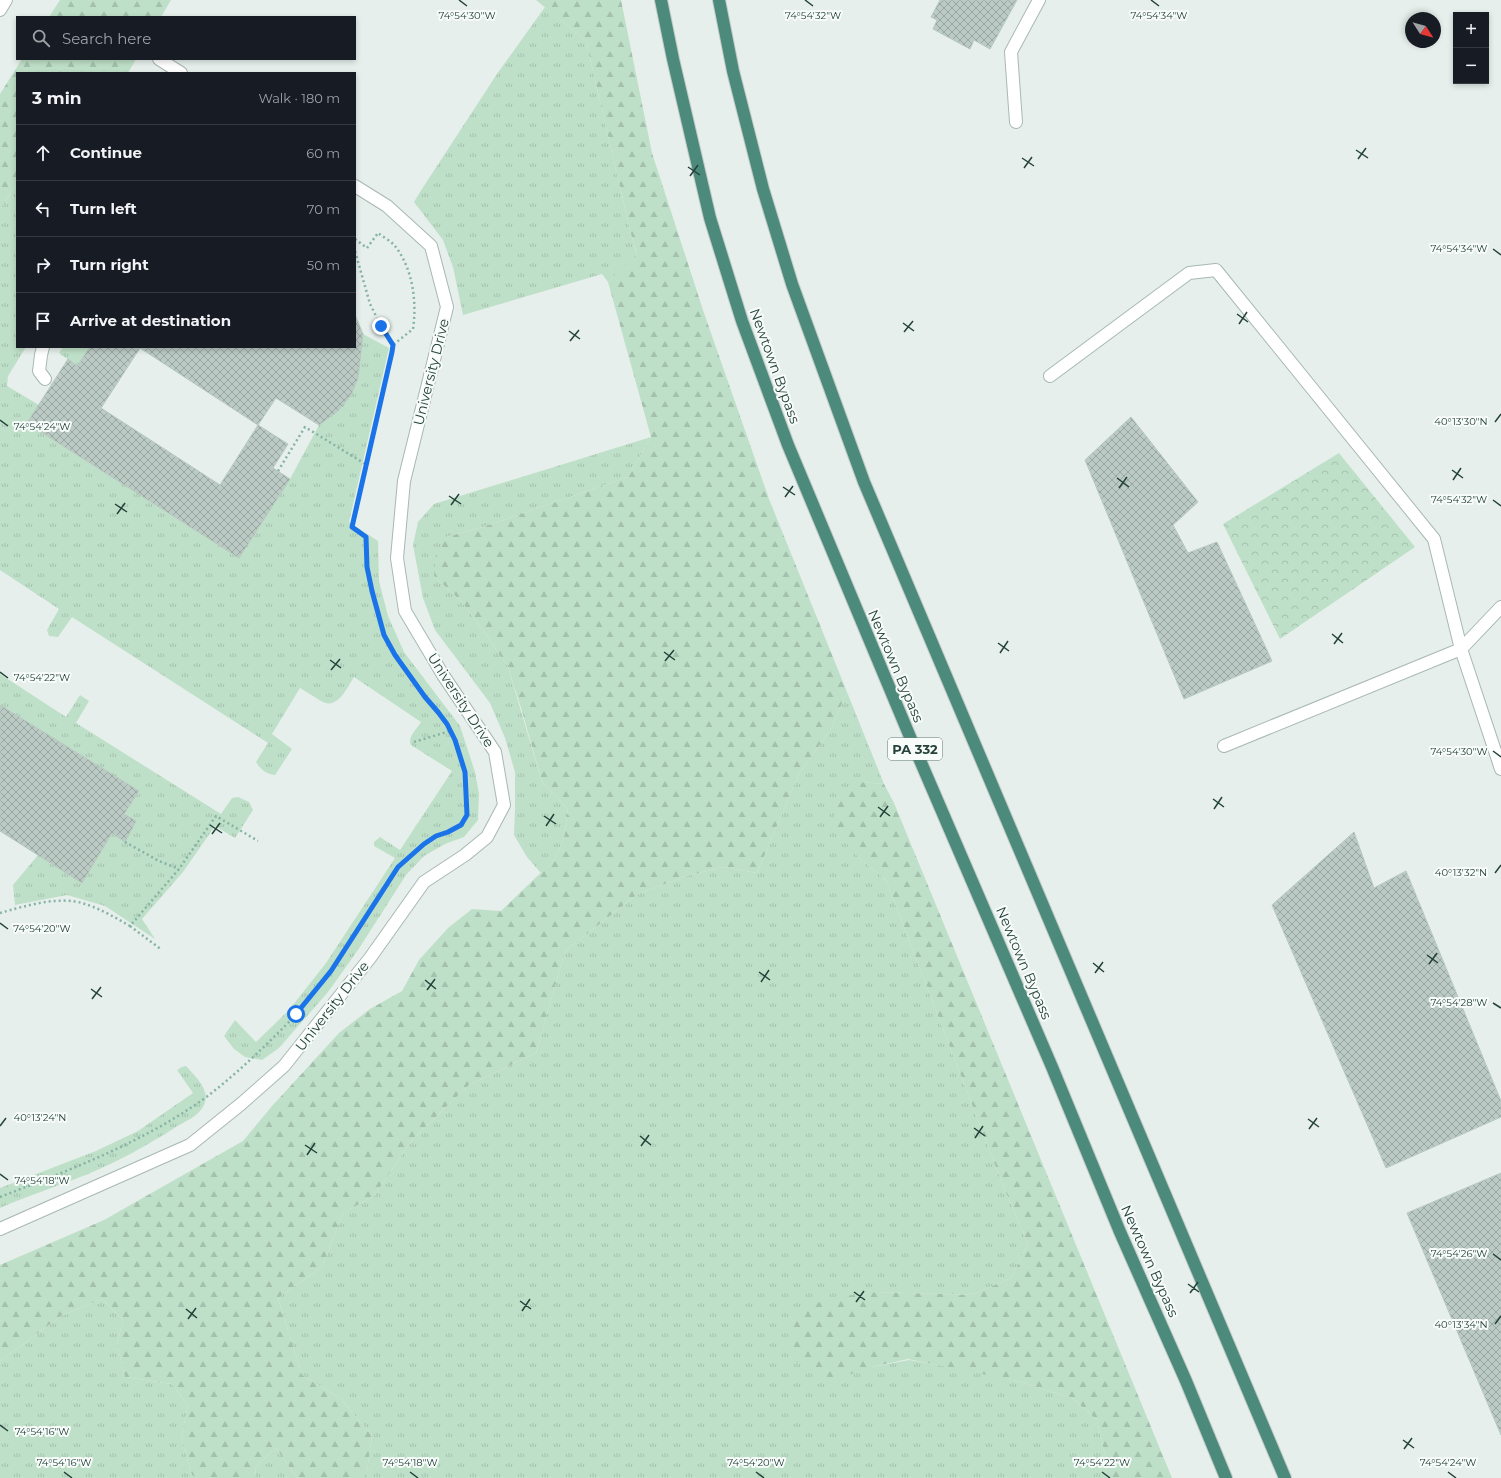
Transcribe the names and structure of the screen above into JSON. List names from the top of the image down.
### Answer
{
  "streets": {
    "highway": ["Newtown Bypass", "PA 332"],
    "street": ["University Drive"]
  },
  "north": "bottom right",
  "page": {
    "map_buttons": ["+", "−"],
    "search": "Search here",
    "heading": ["3 min", "Walk · 180 m"],
    "list": [
      ["Continue", "60 m"],
      ["Turn left", "70 m"],
      ["Turn right", "50 m"],
      "Arrive at destination"
    ]
  },
  "coordinates": [
    "74°54'30\"W",
    "74°54'32\"W",
    "74°54'34\"W",
    "40°13'30\"N",
    "74°54'24\"W",
    "74°54'22\"W",
    "40°13'32\"N",
    "74°54'20\"W",
    "74°54'28\"W",
    "40°13'24\"N",
    "74°54'18\"W",
    "74°54'26\"W",
    "40°13'34\"N",
    "74°54'16\"W"
  ]
}
